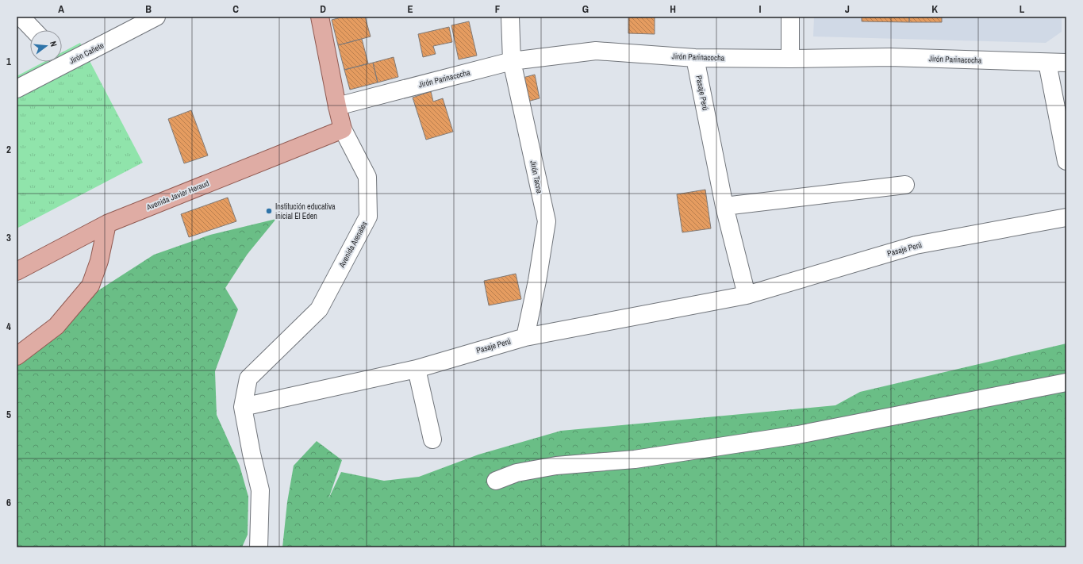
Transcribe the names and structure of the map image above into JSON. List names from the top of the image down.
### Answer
{
  "streets": {
    "main road": ["Avenida Javier Heraud", "Avenida Arenales"],
    "street": [
      "Jirón Cañete",
      "Jirón Parinacocha",
      "Pasaje Perú",
      "Jirón Tacna"
    ]
  },
  "crossings": [
    ["Jirón Parinacocha", "Pasaje Perú"],
    ["Jirón Parinacocha", "Jirón Tacna"],
    ["Jirón Parinacocha", "Avenida Arenales"],
    ["Pasaje Perú", "Jirón Tacna"],
    ["Pasaje Perú", "Avenida Arenales"],
    ["Avenida Javier Heraud", "Avenida Arenales"]
  ],
  "places": ["Institución educativa inicial El Eden"],
  "north": "right",
  "grid": {
    "columns": [
      "A",
      "B",
      "C",
      "D",
      "E",
      "F",
      "G",
      "H",
      "I",
      "J",
      "K",
      "L"
    ],
    "rows": [
      "1",
      "2",
      "3",
      "4",
      "5",
      "6"
    ]
  }
}
